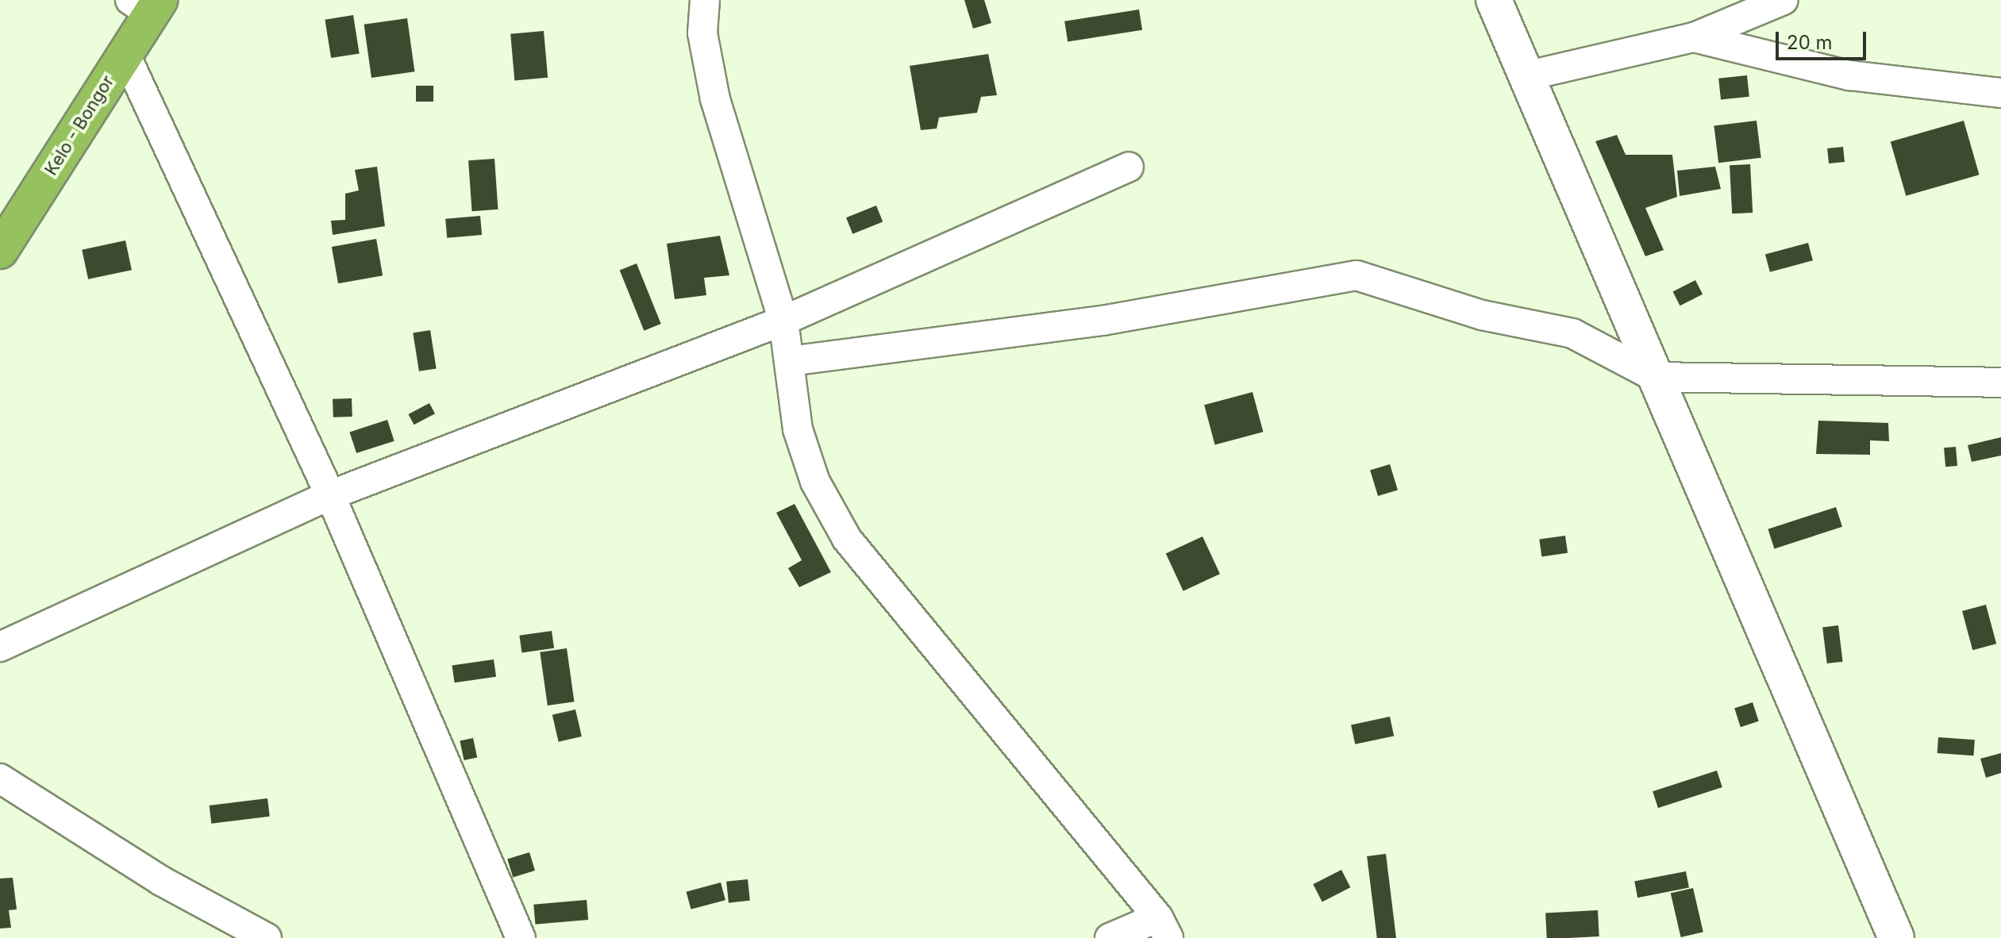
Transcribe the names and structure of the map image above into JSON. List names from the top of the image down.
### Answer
{
  "streets": {
    "highway": ["Kelo - Bongor"]
  },
  "scale_bar": "20 m"
}
